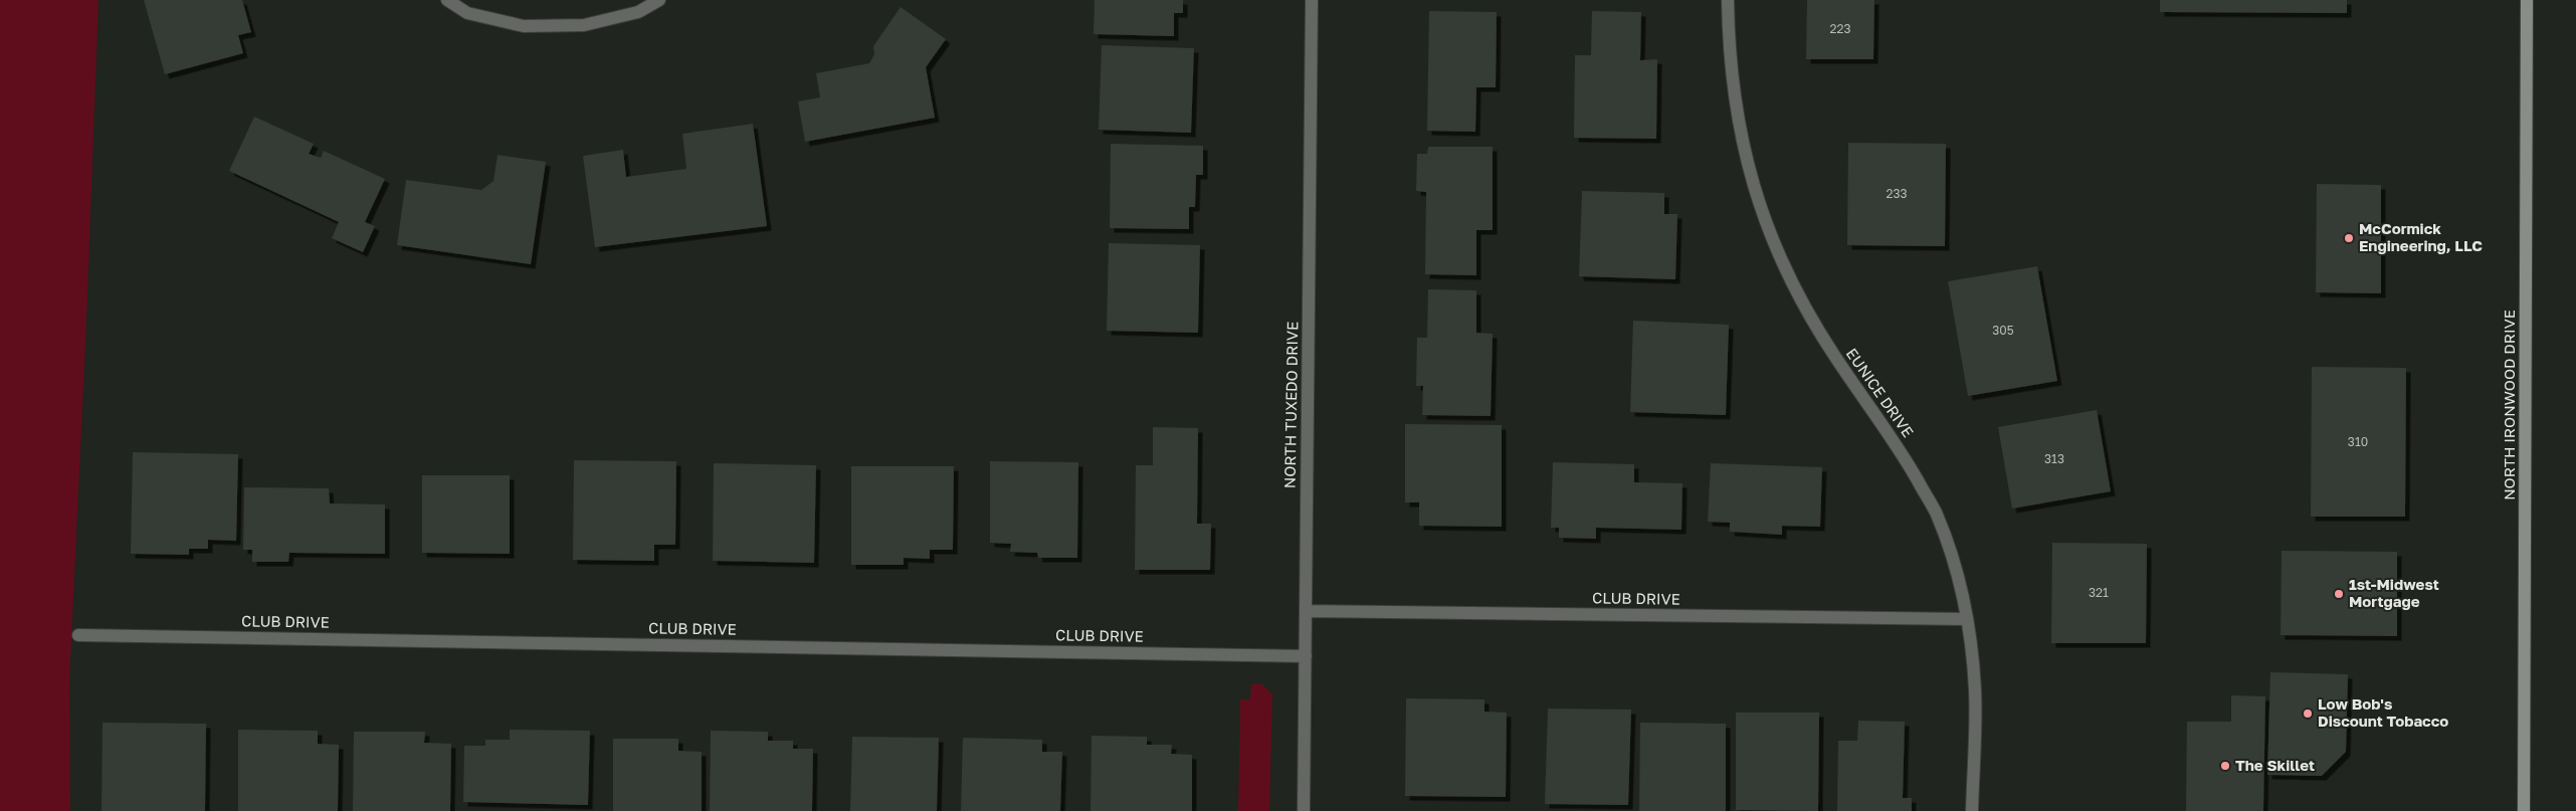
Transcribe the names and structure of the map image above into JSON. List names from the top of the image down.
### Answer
{
  "streets": {
    "main road": ["NORTH IRONWOOD DRIVE"],
    "street": ["EUNICE DRIVE", "NORTH TUXEDO DRIVE", "CLUB DRIVE"]
  },
  "crossings": [
    ["EUNICE DRIVE", "CLUB DRIVE"],
    ["NORTH TUXEDO DRIVE", "CLUB DRIVE"]
  ],
  "places": [
    "McCormick Engineering, LLC",
    "1st-Midwest Mortgage",
    "Low Bob's Discount Tobacco",
    "The Skillet"
  ],
  "house_numbers": [
    "223",
    "233",
    "305",
    "310",
    "313",
    "321"
  ]
}
